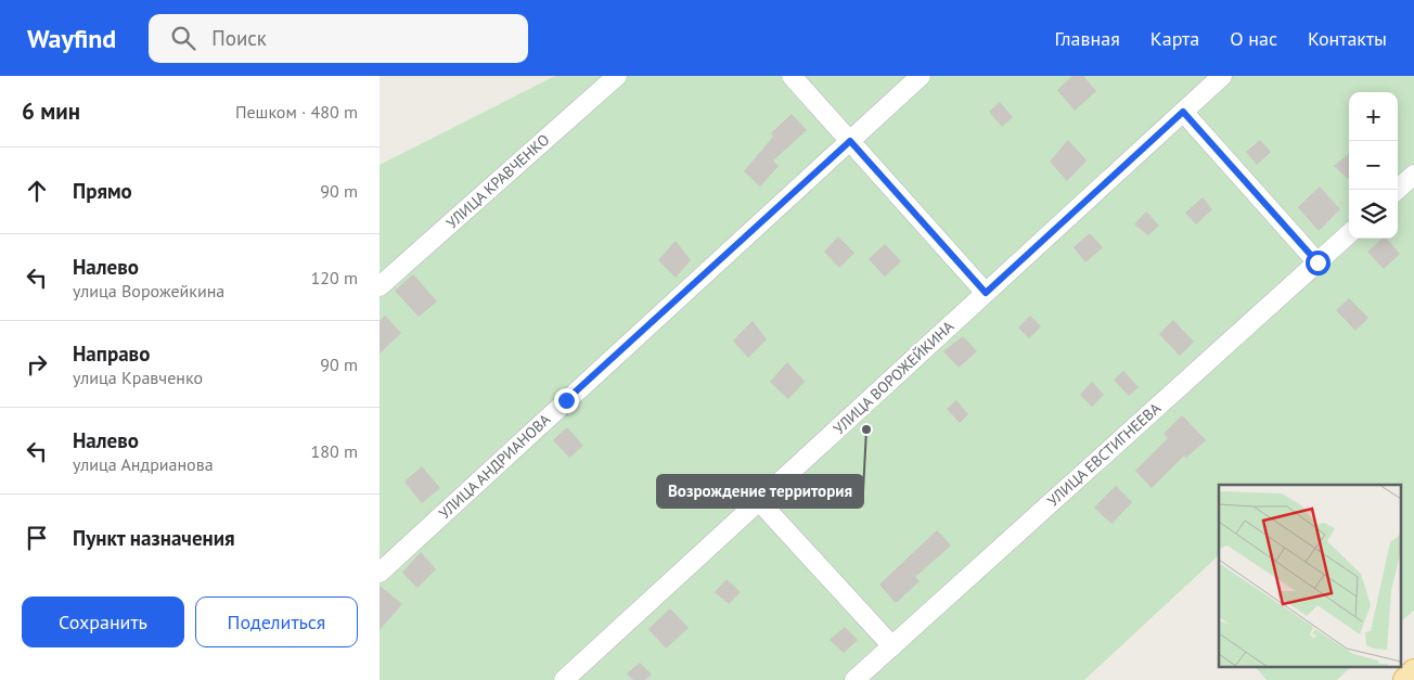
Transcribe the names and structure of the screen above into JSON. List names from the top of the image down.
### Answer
{
  "streets": {
    "street": [
      "УЛИЦА КРАВЧЕНКО",
      "УЛИЦА ВОРОЖЕЙКИНА",
      "УЛИЦА ЕВСТИГНЕЕВА",
      "УЛИЦА АНДРИАНОВА"
    ]
  },
  "places": ["Возрождение территория"],
  "page": {
    "header": "Wayfind",
    "search": "Поиск",
    "nav": [
      "Главная",
      "Карта",
      "О нас",
      "Контакты"
    ],
    "heading": ["6 мин", "Пешком · 480 m"],
    "map_buttons": ["+", "−"],
    "list": [
      ["Прямо", "90 m"],
      ["Налево", "улица Ворожейкина", "120 m"],
      ["Направо", "улица Кравченко", "90 m"],
      ["Налево", "улица Андрианова", "180 m"],
      "Пункт назначения"
    ],
    "buttons": ["Сохранить", "Поделиться"]
  }
}
